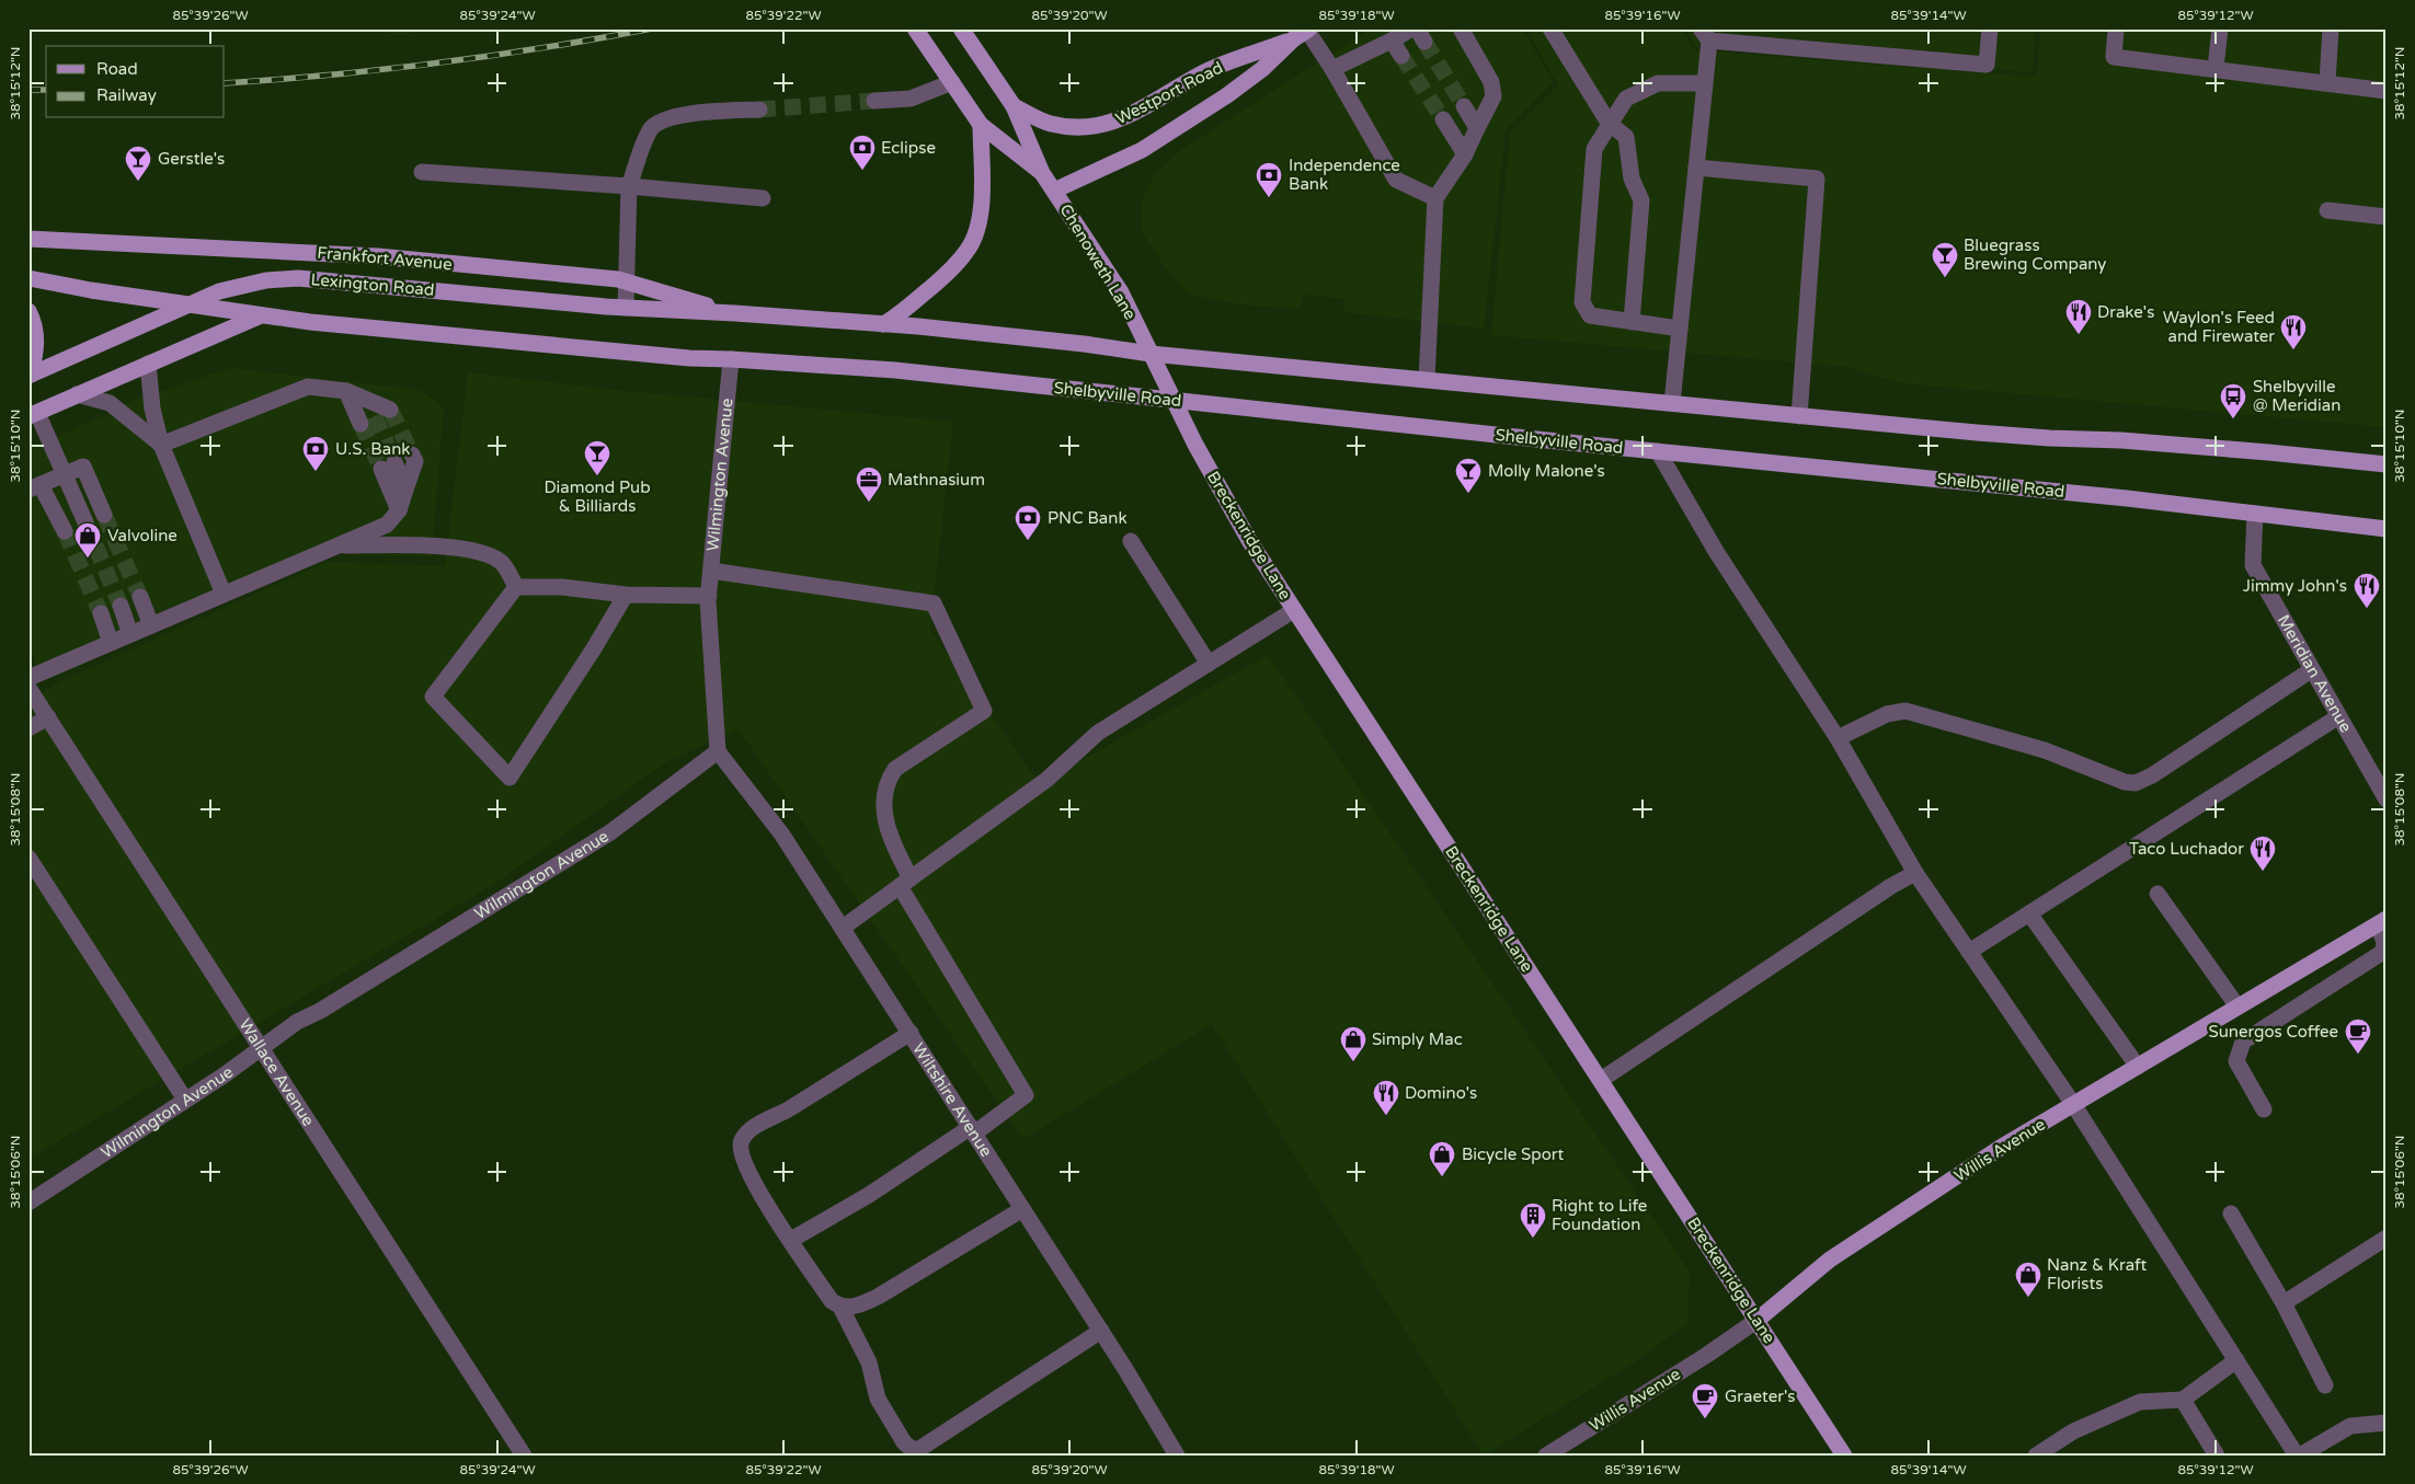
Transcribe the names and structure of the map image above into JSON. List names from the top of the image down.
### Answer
{
  "streets": {
    "main road": [
      "Westport Road",
      "Frankfort Avenue",
      "Chenoweth Lane",
      "Lexington Road",
      "Shelbyville Road",
      "Breckenridge Lane",
      "Willis Avenue"
    ],
    "street": [
      "Wilmington Avenue",
      "Meridian Avenue",
      "Wallace Avenue",
      "Wiltshire Avenue"
    ]
  },
  "crossings": [
    ["Westport Road", "Chenoweth Lane"],
    ["Frankfort Avenue", "Lexington Road"],
    ["Chenoweth Lane", "Breckenridge Lane"],
    ["Shelbyville Road", "Wilmington Avenue"],
    ["Shelbyville Road", "Breckenridge Lane"],
    ["Shelbyville Road", "Meridian Avenue"],
    ["Wilmington Avenue", "Wallace Avenue"],
    ["Wilmington Avenue", "Wiltshire Avenue"],
    ["Breckenridge Lane", "Willis Avenue"]
  ],
  "places": {
    "bank": [
      "Eclipse",
      "Independence Bank",
      "U.S. Bank",
      "PNC Bank"
    ],
    "bar": [
      "Gerstle's",
      "Bluegrass Brewing Company",
      "Diamond Pub & Billiards",
      "Molly Malone's"
    ],
    "restaurant": [
      "Drake's",
      "Waylon's Feed and Firewater",
      "Jimmy John's",
      "Taco Luchador",
      "Domino's"
    ],
    "bus stop": ["Shelbyville @ Meridian"],
    "office": ["Mathnasium"],
    "shop": [
      "Valvoline",
      "Simply Mac",
      "Bicycle Sport",
      "Nanz & Kraft Florists"
    ],
    "cafe": ["Sunergos Coffee", "Graeter's"],
    "building": ["Right to Life Foundation"]
  },
  "legend": ["Road", "Railway"],
  "coordinates": [
    "85°39'26\"W",
    "85°39'24\"W",
    "85°39'22\"W",
    "85°39'20\"W",
    "85°39'18\"W",
    "85°39'16\"W",
    "85°39'14\"W",
    "85°39'12\"W",
    "38°15'12\"N",
    "38°15'10\"N",
    "38°15'08\"N",
    "38°15'06\"N"
  ]
}
